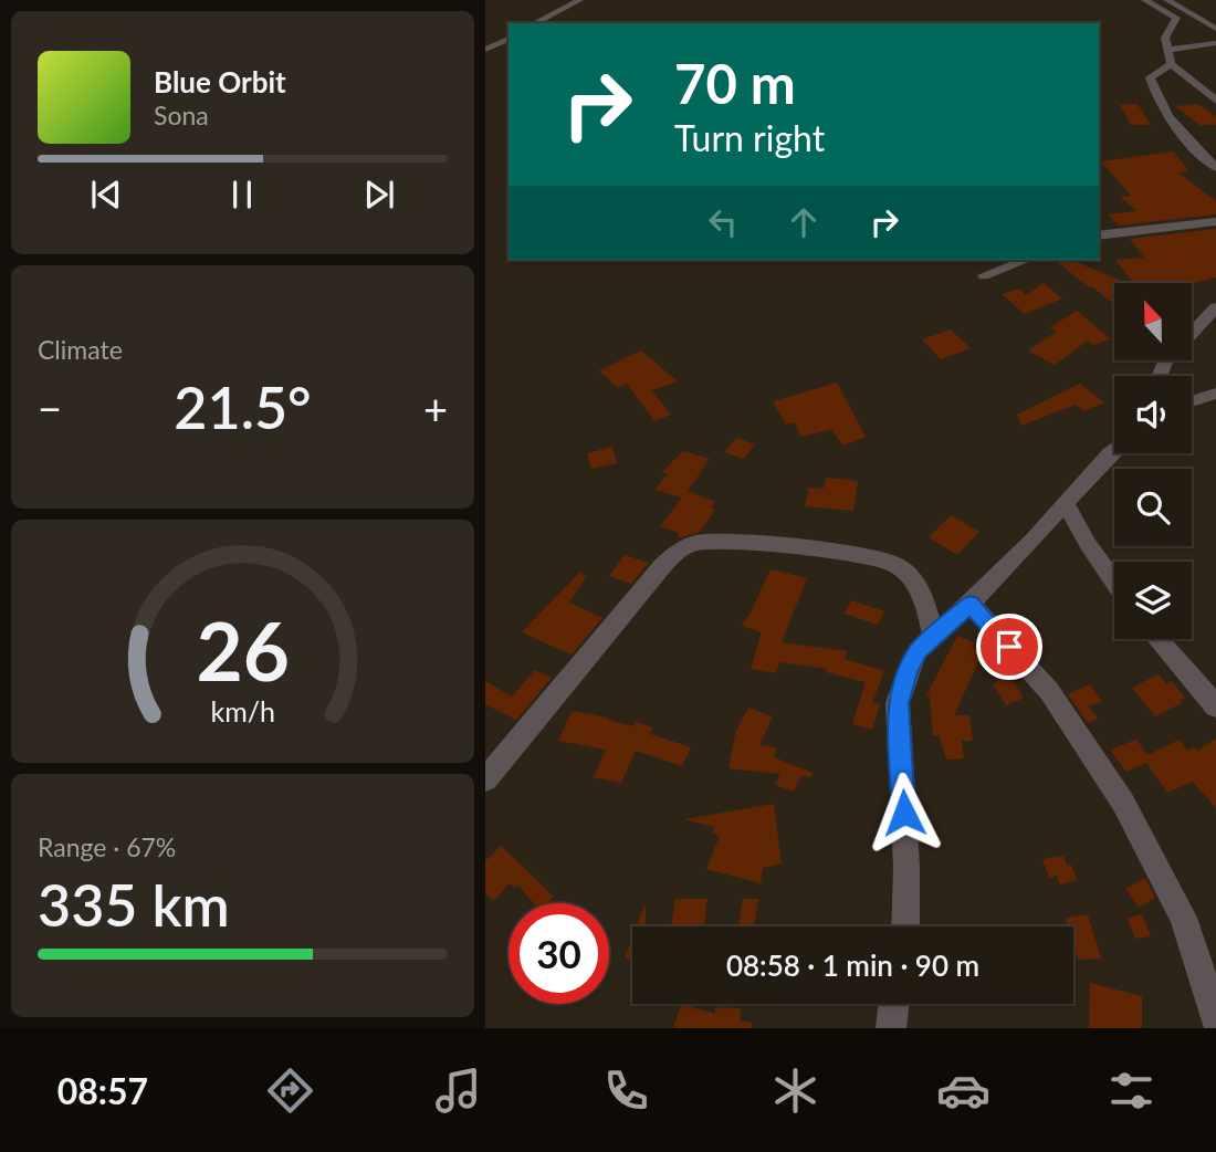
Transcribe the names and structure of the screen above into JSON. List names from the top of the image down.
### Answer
{
  "north": "top",
  "page": {
    "turn": ["70 m", "Turn right"],
    "song": ["Blue Orbit", "Sona"],
    "tile": [
      "Climate",
      ["Range · 67%", "335 km"]
    ],
    "heat": ["−", "21.5°", "+"],
    "limit": "30",
    "trip": "08:58 · 1 min · 90 m",
    "tabs": "08:57",
    "gauge": ["26", "km/h"]
  }
}
